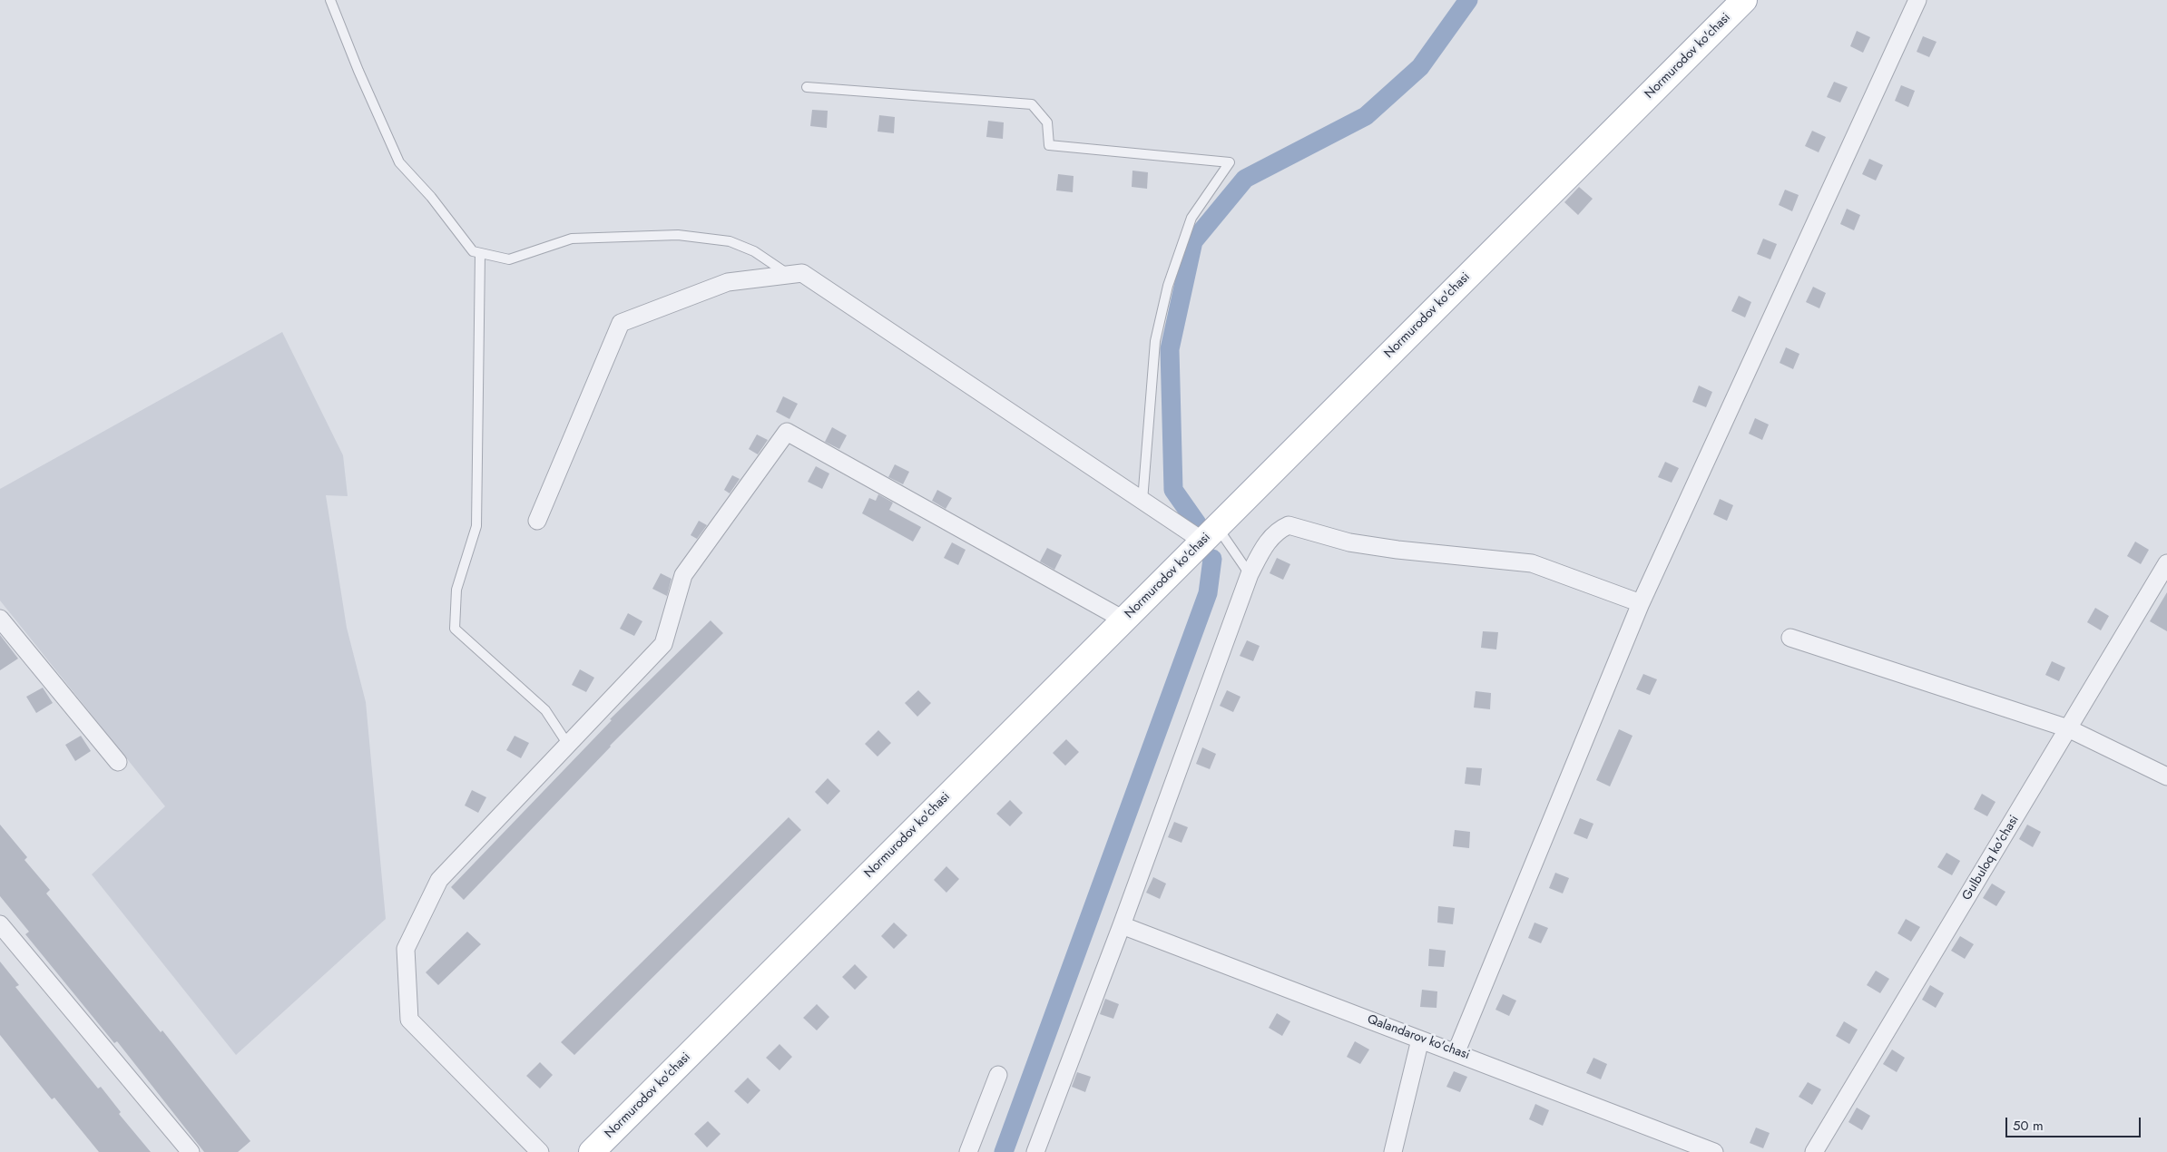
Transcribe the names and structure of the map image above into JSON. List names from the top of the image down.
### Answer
{
  "streets": {
    "main road": ["Normurodov ko'chasi"],
    "street": ["Gulbuloq ko'chasi", "Qalandarov ko'chasi"]
  },
  "scale_bar": "50 m"
}
